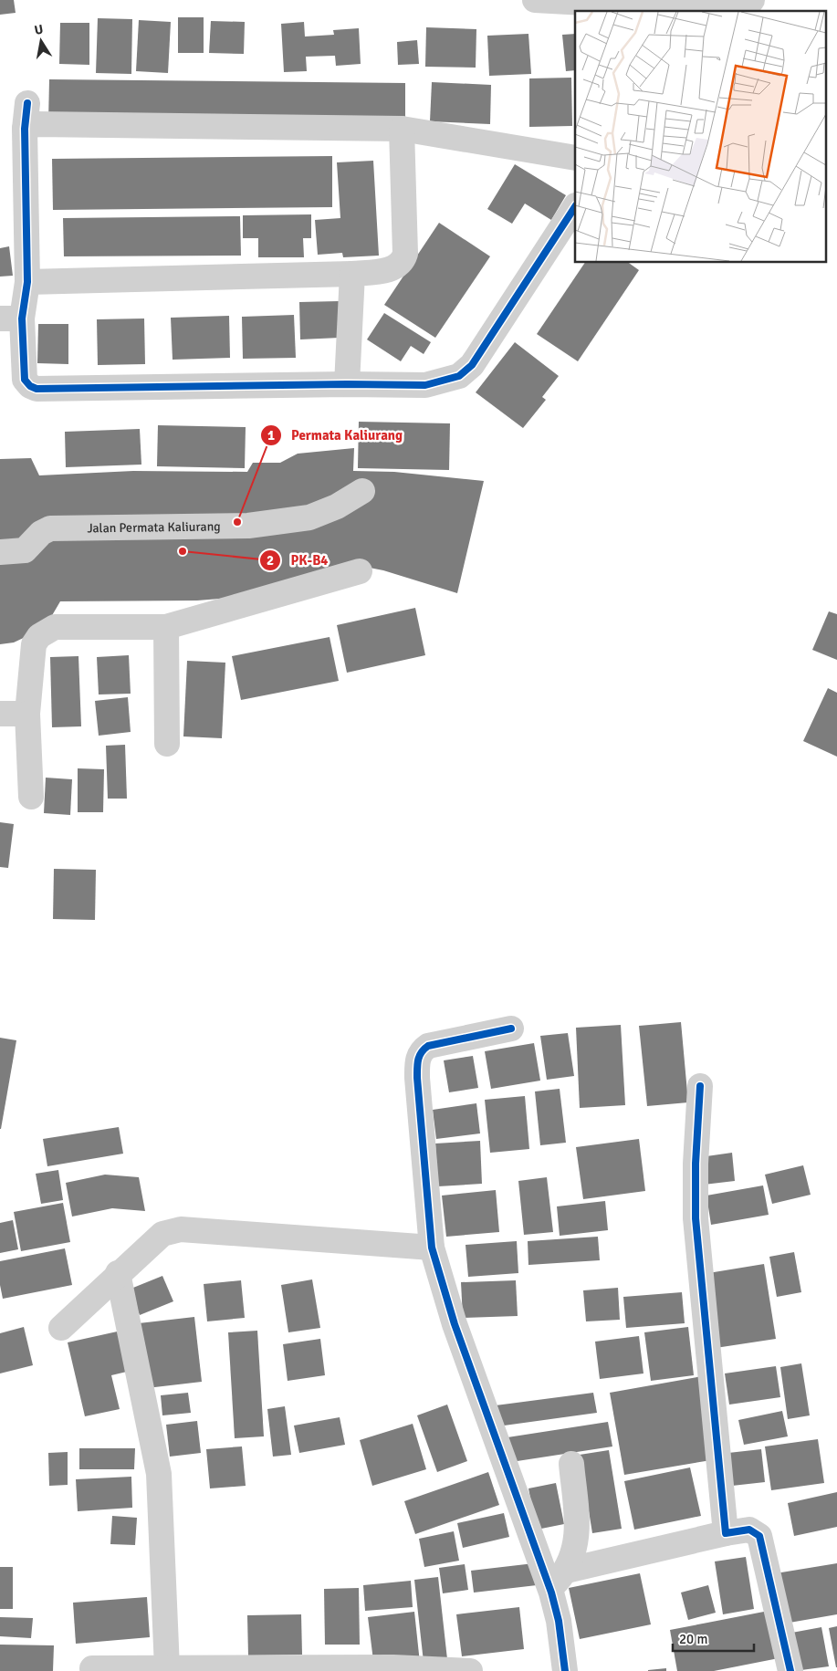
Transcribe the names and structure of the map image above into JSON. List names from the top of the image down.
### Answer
{
  "streets": {
    "street": ["Jalan Permata Kaliurang"]
  },
  "places": ["Permata Kaliurang", "PK-B4"],
  "scale_bar": "20 m",
  "north": "top"
}
